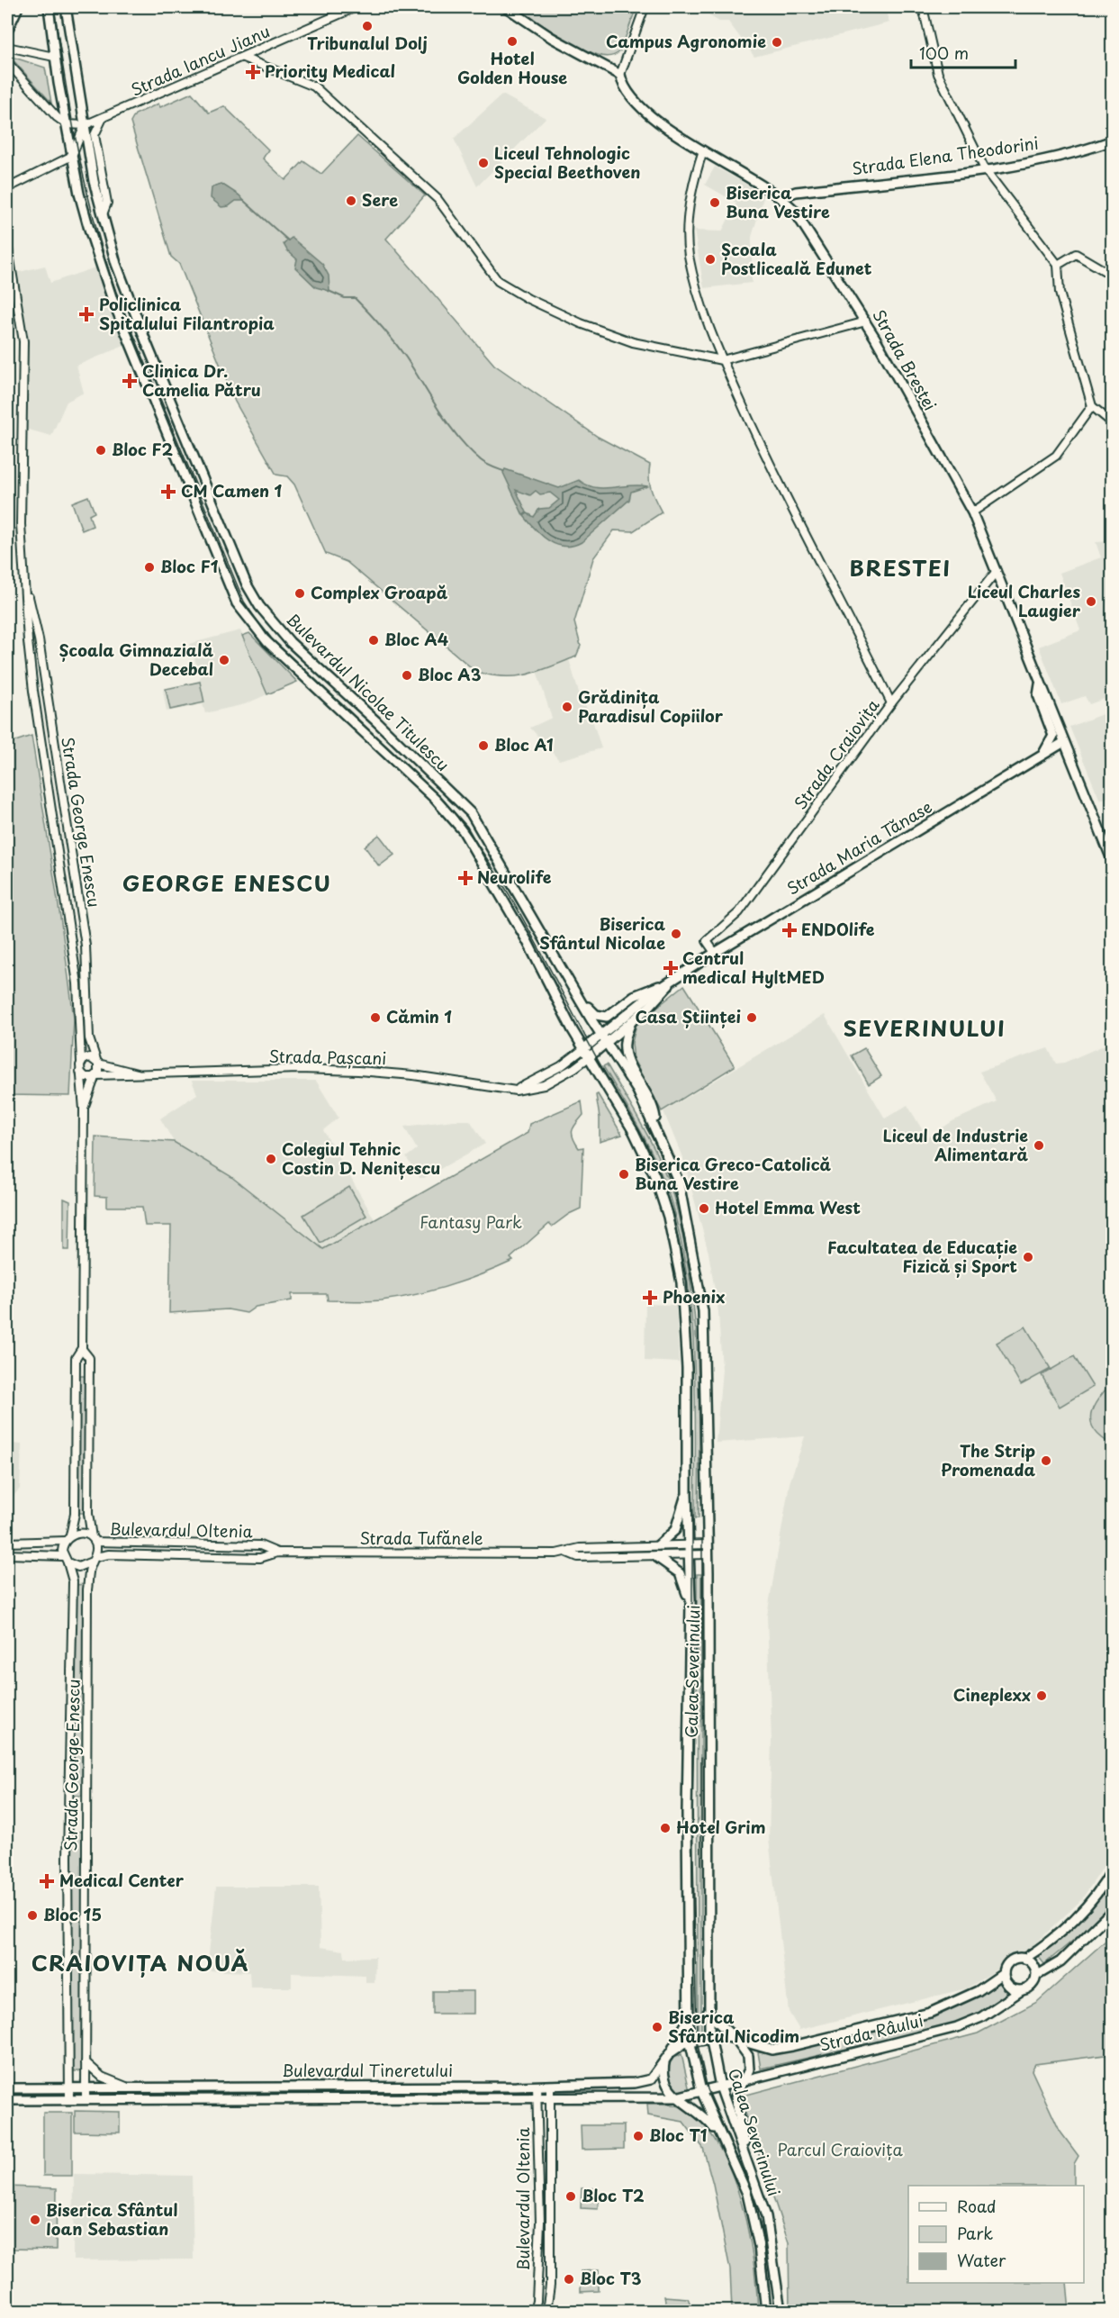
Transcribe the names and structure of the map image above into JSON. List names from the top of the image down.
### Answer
{
  "streets": {
    "main road": [
      "Strada Elena Theodorini",
      "Strada Brestei",
      "Bulevardul Nicolae Titulescu",
      "Strada Maria Tănase",
      "Calea Severinului",
      "Strada Râului",
      "Bulevardul Tineretului"
    ],
    "street": [
      "Strada Iancu Jianu",
      "Strada Craiovița",
      "Strada George Enescu",
      "Strada Pașcani",
      "Bulevardul Oltenia",
      "Strada Tufănele"
    ]
  },
  "crossings": [
    ["Strada Iancu Jianu", "Bulevardul Nicolae Titulescu"],
    ["Strada Elena Theodorini", "Strada Brestei"],
    ["Strada Brestei", "Strada Craiovița"],
    ["Strada Brestei", "Strada Maria Tănase"],
    ["Bulevardul Nicolae Titulescu", "Strada Maria Tănase"],
    ["Bulevardul Nicolae Titulescu", "Strada Pașcani"],
    ["Bulevardul Nicolae Titulescu", "Calea Severinului"],
    ["Strada Craiovița", "Strada Maria Tănase"],
    ["Strada George Enescu", "Strada Pașcani"],
    ["Strada George Enescu", "Bulevardul Oltenia"],
    ["Strada George Enescu", "Bulevardul Tineretului"],
    ["Strada Maria Tănase", "Strada Pașcani"],
    ["Strada Maria Tănase", "Calea Severinului"],
    ["Strada Pașcani", "Calea Severinului"],
    ["Bulevardul Oltenia", "Strada Tufănele"],
    ["Bulevardul Oltenia", "Bulevardul Tineretului"],
    ["Strada Tufănele", "Calea Severinului"],
    ["Calea Severinului", "Strada Râului"],
    ["Calea Severinului", "Bulevardul Tineretului"],
    ["Strada Râului", "Bulevardul Tineretului"]
  ],
  "districts": [
    "BRESTEI",
    "GEORGE ENESCU",
    "SEVERINULUI",
    "CRAIOVIȚA NOUĂ"
  ],
  "parks": ["Fantasy Park", "Parcul Craiovița"],
  "places": {
    "other": [
      "Tribunalul Dolj",
      "Hotel Golden House",
      "Campus Agronomie",
      "Liceul Tehnologic Special Beethoven",
      "Sere",
      "Biserica Buna Vestire",
      "Școala Postliceală Edunet",
      "Bloc F2",
      "Bloc F1",
      "Complex Groapă",
      "Liceul Charles Laugier",
      "Bloc A4",
      "Școala Gimnazială Decebal",
      "Bloc A3",
      "Grădinița Paradisul Copiilor",
      "Bloc A1",
      "Biserica Sfântul Nicolae",
      "Cămin 1",
      "Casa Științei",
      "Liceul de Industrie Alimentară",
      "Colegiul Tehnic Costin D. Nenițescu",
      "Biserica Greco-Catolică Buna Vestire",
      "Hotel Emma West",
      "Facultatea de Educație Fizică și Sport",
      "The Strip Promenada",
      "Cineplexx",
      "Hotel Grim",
      "Bloc 15",
      "Biserica Sfântul Nicodim",
      "Bloc T1",
      "Bloc T2",
      "Biserica Sfântul Ioan Sebastian",
      "Bloc T3"
    ],
    "health": [
      "Priority Medical",
      "Policlinica Spitalului Filantropia",
      "Clinica Dr. Camelia Pătru",
      "CM Camen 1",
      "Neurolife",
      "ENDOlife",
      "Centrul medical HyltMED",
      "Phoenix",
      "Medical Center"
    ]
  },
  "legend": ["Road", "Park", "Water"],
  "scale_bar": "100 m"
}
